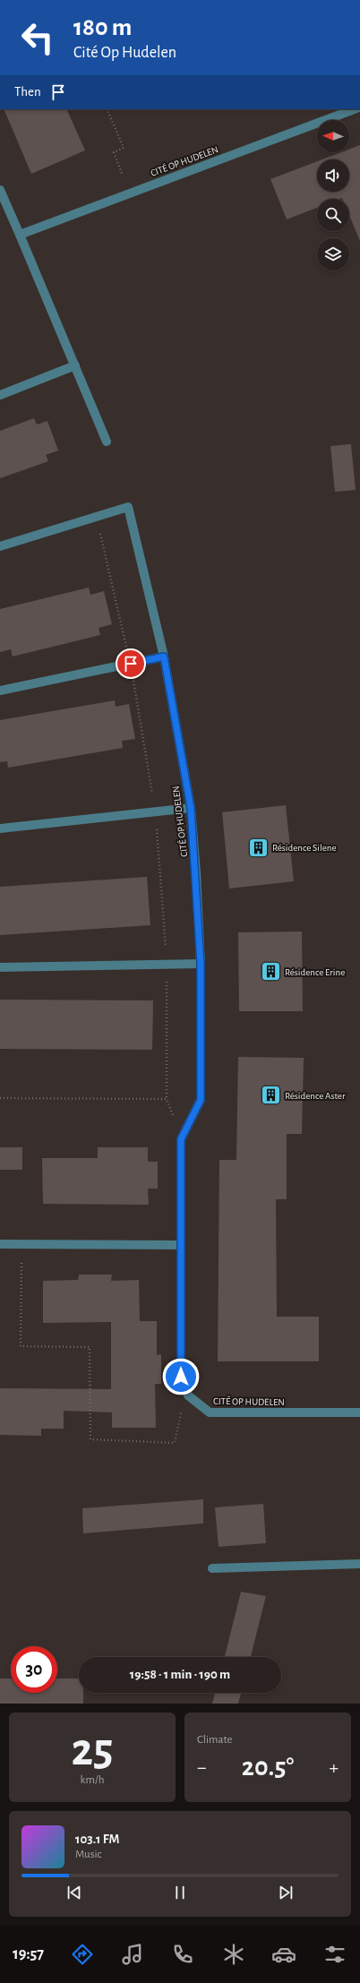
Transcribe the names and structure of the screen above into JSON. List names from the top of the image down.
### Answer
{
  "streets": {
    "street": ["CITÉ OP HUDELEN"]
  },
  "places": {
    "building": ["Résidence Silene", "Résidence Erine", "Résidence Aster"]
  },
  "north": "left",
  "page": {
    "turn": ["180 m", "Cité Op Hudelen"],
    "then": "Then",
    "limit": "30",
    "trip": "19:58 · 1 min · 190 m",
    "tile": [
      ["25", "km/h"],
      "Climate"
    ],
    "heat": ["−", "20.5°", "+"],
    "song": ["103.1 FM", "Music"],
    "tabs": "19:57"
  }
}
